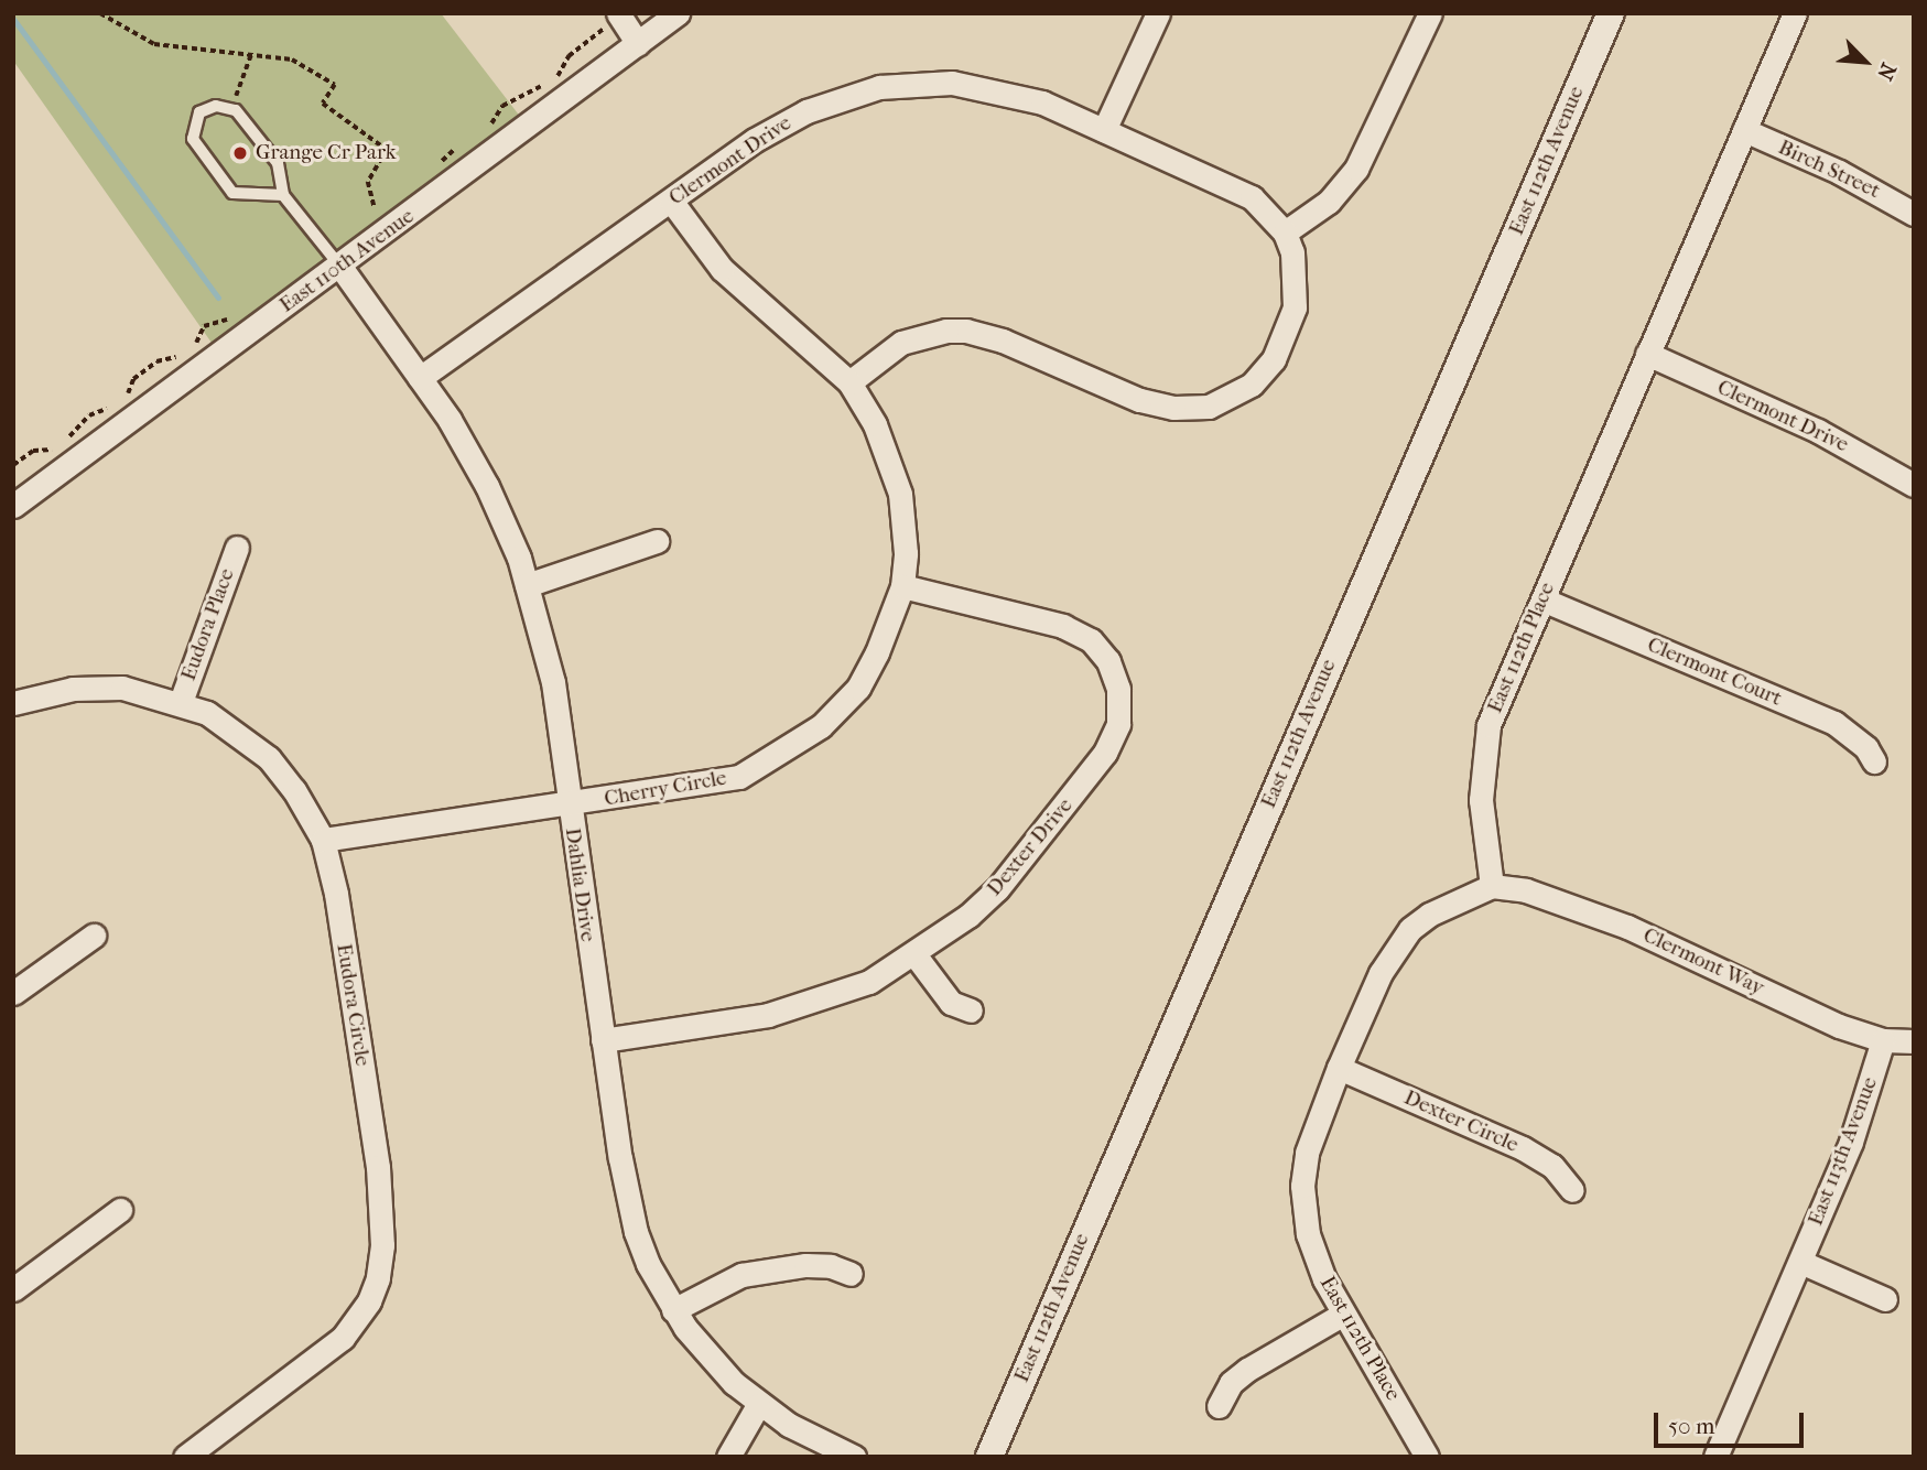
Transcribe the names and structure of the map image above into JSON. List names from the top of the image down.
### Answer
{
  "streets": {
    "street": [
      "Clermont Drive",
      "East 112th Avenue",
      "Birch Street",
      "East 110th Avenue",
      "Eudora Place",
      "East 112th Place",
      "Clermont Court",
      "Cherry Circle",
      "Dexter Drive",
      "Dahlia Drive",
      "Clermont Way",
      "Eudora Circle",
      "Dexter Circle",
      "East 113th Avenue"
    ]
  },
  "crossings": [
    ["Clermont Drive", "East 112th Place"],
    ["Clermont Drive", "Cherry Circle"],
    ["Clermont Drive", "Dahlia Drive"],
    ["Birch Street", "East 112th Place"],
    ["East 110th Avenue", "Dahlia Drive"],
    ["Eudora Place", "Eudora Circle"],
    ["East 112th Place", "Clermont Court"],
    ["East 112th Place", "Clermont Way"],
    ["East 112th Place", "Dexter Circle"],
    ["Cherry Circle", "Dexter Drive"],
    ["Cherry Circle", "Dahlia Drive"],
    ["Cherry Circle", "Eudora Circle"],
    ["Dexter Drive", "Dahlia Drive"],
    ["Clermont Way", "East 113th Avenue"]
  ],
  "places": ["Grange Cr Park"],
  "scale_bar": "50 m",
  "north": "bottom right"
}
